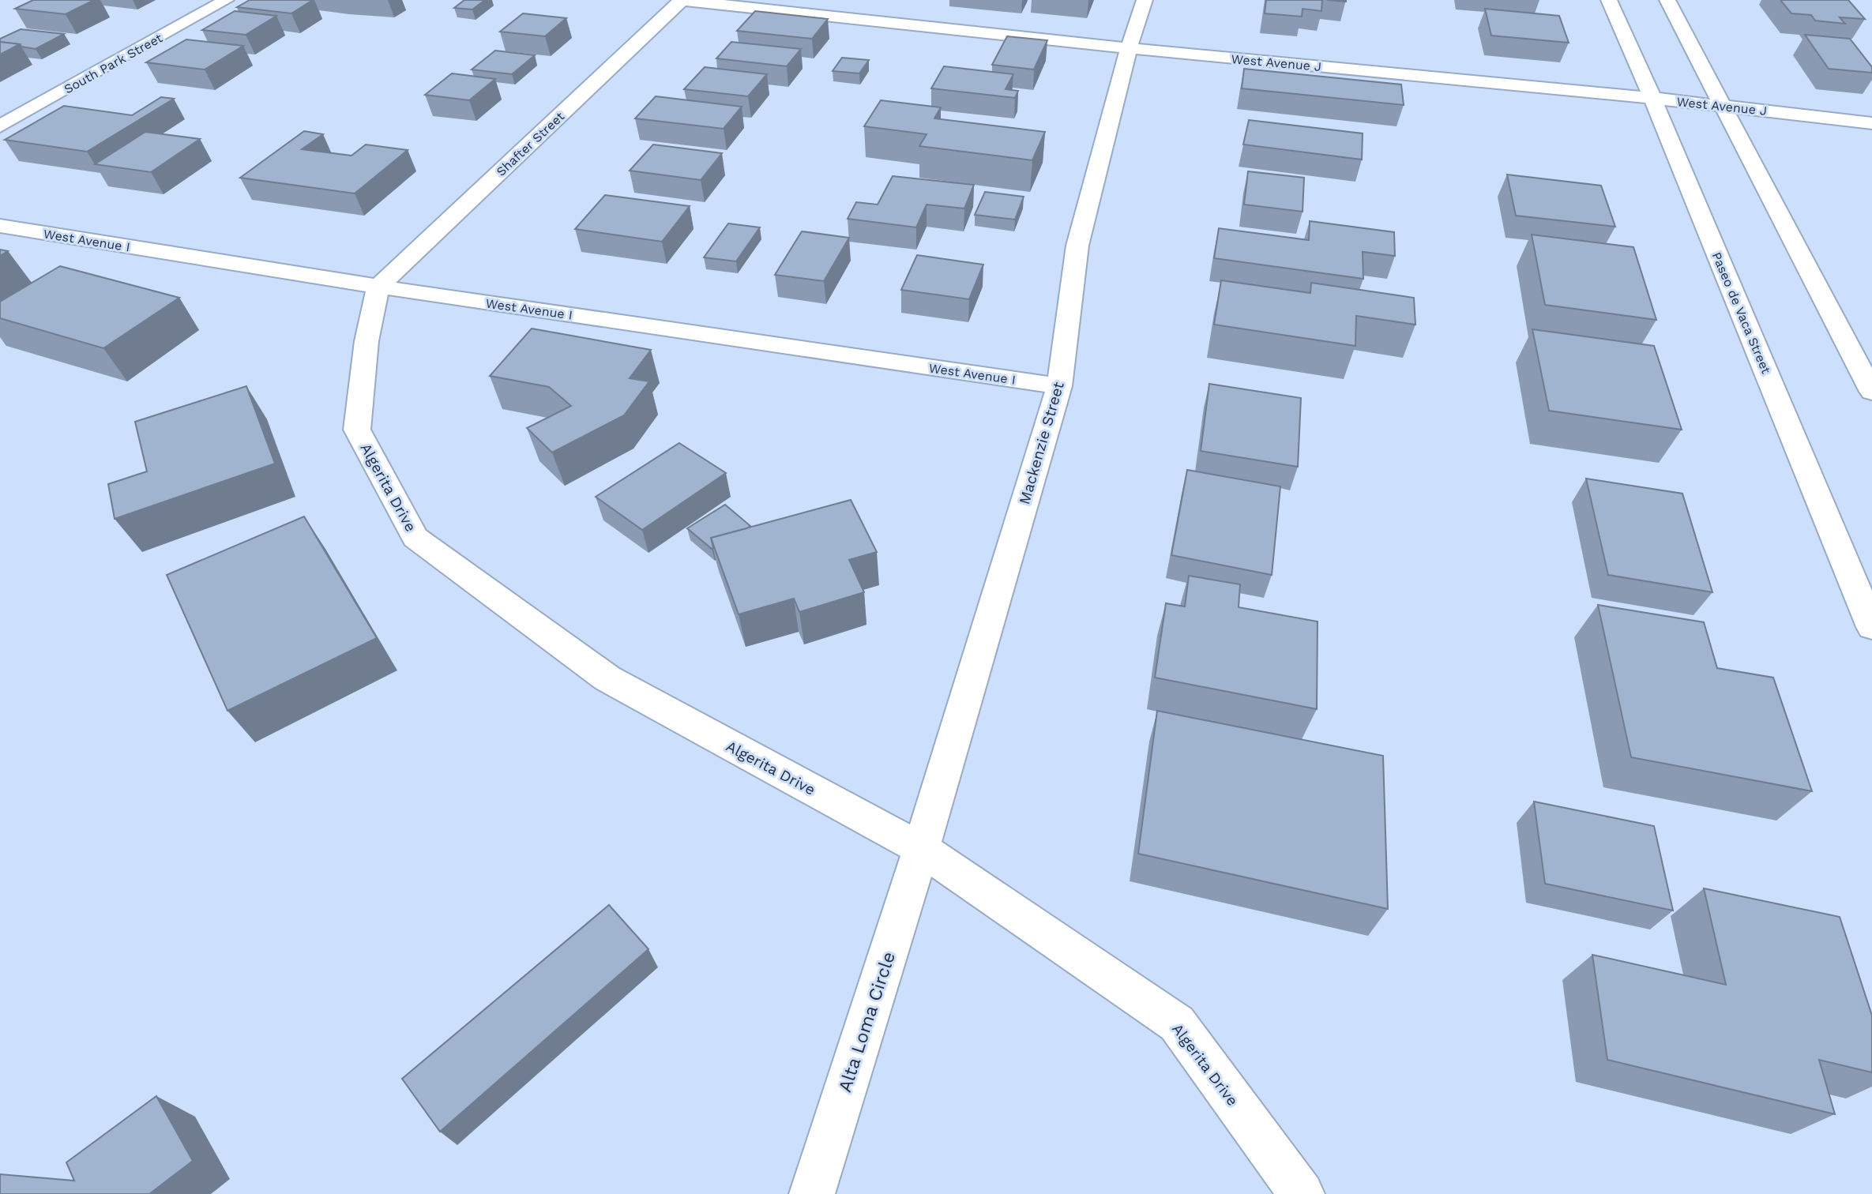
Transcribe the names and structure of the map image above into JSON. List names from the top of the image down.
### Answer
{
  "streets": {
    "street": [
      "West Avenue J",
      "South Park Street",
      "Shafter Street",
      "West Avenue I",
      "Paseo de Vaca Street",
      "Mackenzie Street",
      "Algerita Drive",
      "Alta Loma Circle"
    ]
  },
  "crossings": [
    ["West Avenue J", "Shafter Street"],
    ["West Avenue J", "Paseo de Vaca Street"],
    ["West Avenue J", "Mackenzie Street"],
    ["Shafter Street", "West Avenue I"],
    ["Shafter Street", "Algerita Drive"],
    ["West Avenue I", "Mackenzie Street"],
    ["West Avenue I", "Algerita Drive"],
    ["Mackenzie Street", "Algerita Drive"],
    ["Mackenzie Street", "Alta Loma Circle"],
    ["Algerita Drive", "Alta Loma Circle"]
  ]
}
